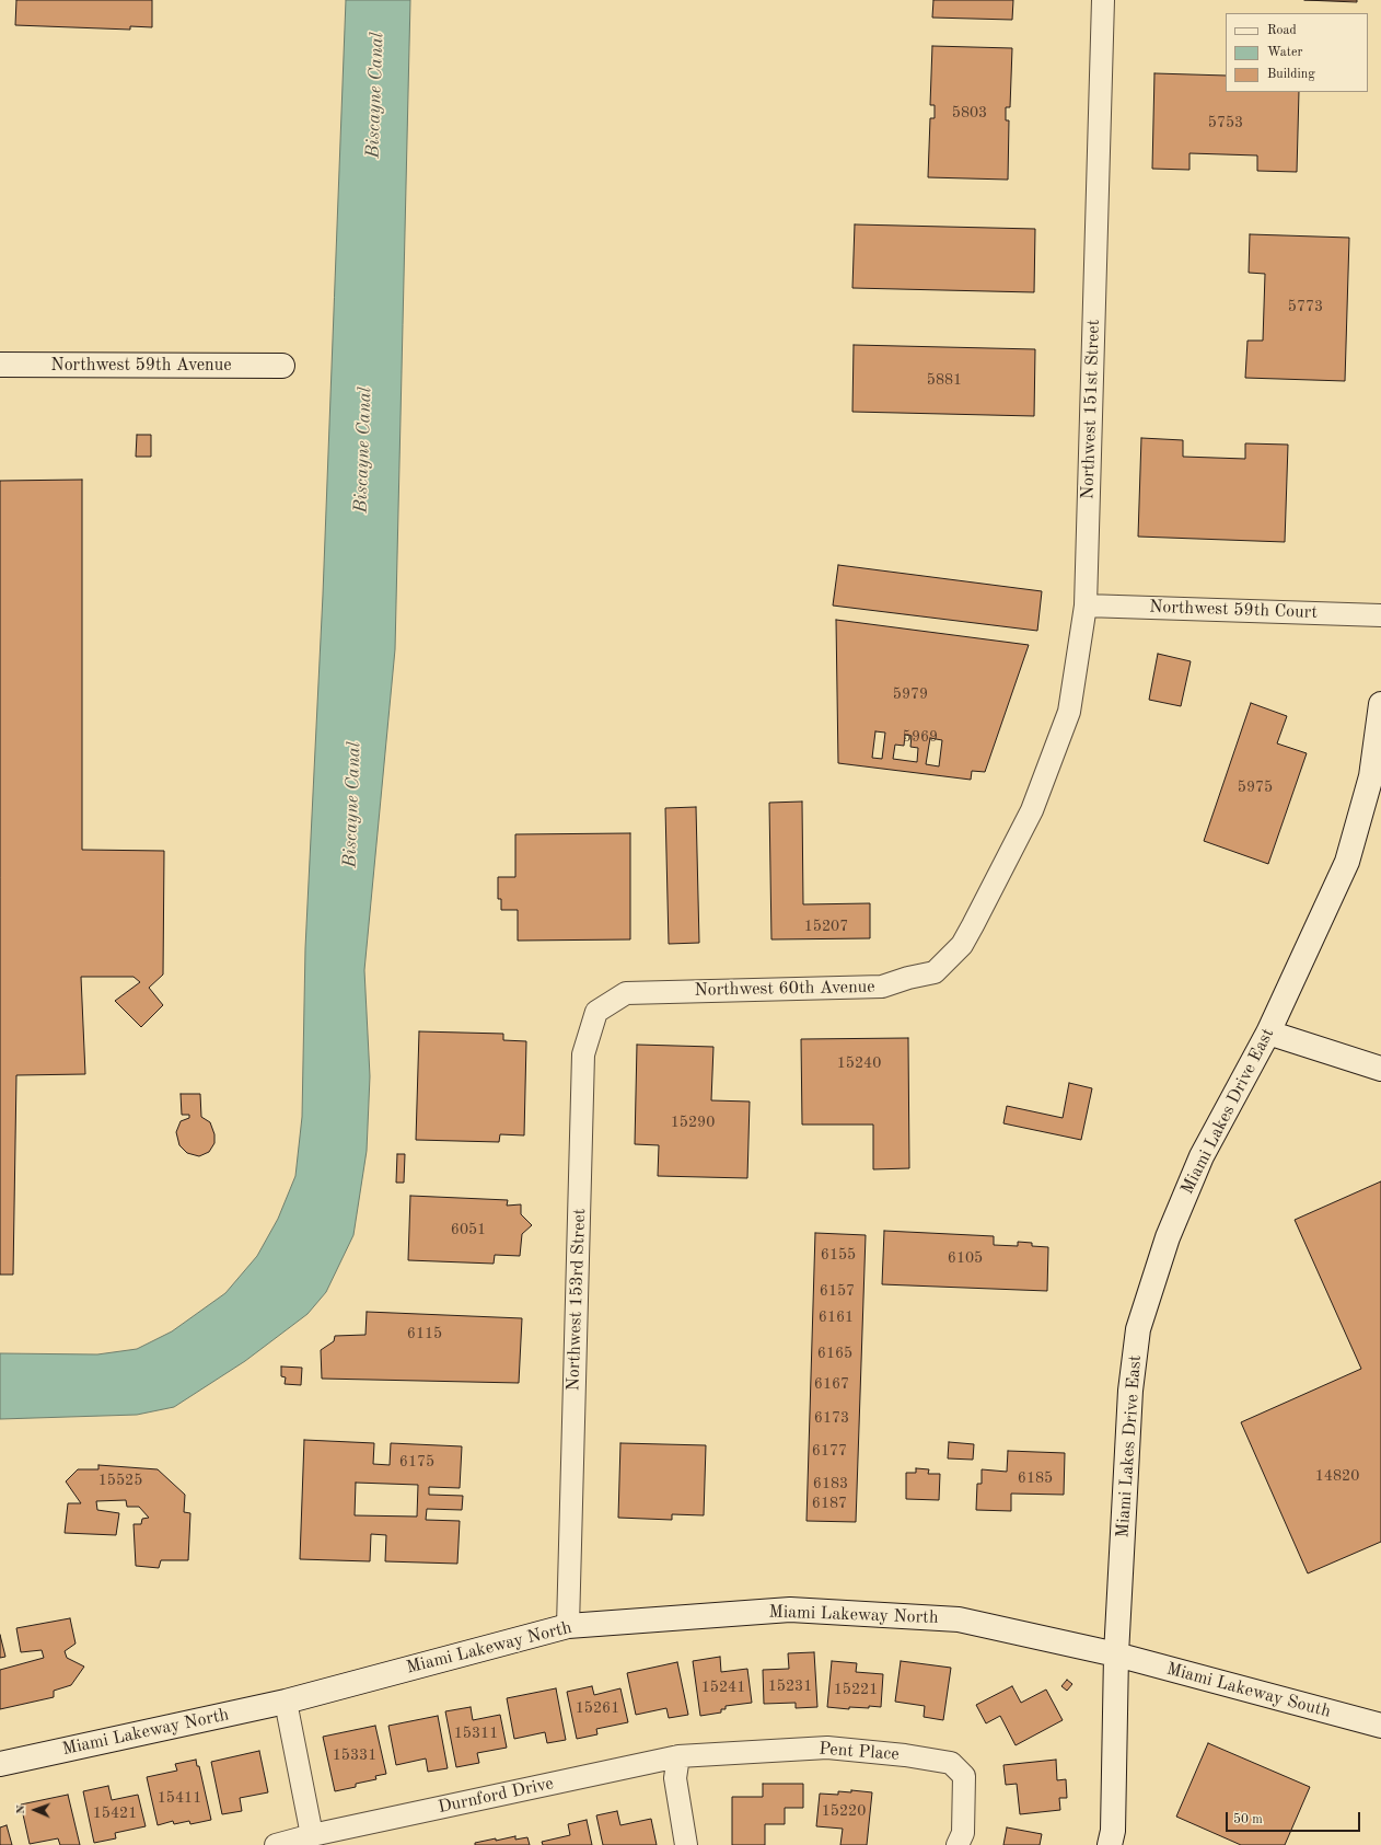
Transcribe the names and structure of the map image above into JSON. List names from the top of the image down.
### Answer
{
  "streets": {
    "street": [
      "Northwest 59th Avenue",
      "Northwest 151st Street",
      "Northwest 59th Court",
      "Northwest 60th Avenue",
      "Miami Lakes Drive East",
      "Northwest 153rd Street",
      "Miami Lakeway North",
      "Miami Lakeway South",
      "Pent Place",
      "Durnford Drive"
    ]
  },
  "crossings": [
    ["Northwest 151st Street", "Northwest 59th Court"],
    ["Northwest 151st Street", "Northwest 60th Avenue"],
    ["Northwest 60th Avenue", "Northwest 153rd Street"],
    ["Miami Lakes Drive East", "Miami Lakeway North"],
    ["Miami Lakes Drive East", "Miami Lakeway South"],
    ["Northwest 153rd Street", "Miami Lakeway North"],
    ["Miami Lakeway North", "Miami Lakeway South"],
    ["Pent Place", "Durnford Drive"]
  ],
  "water": ["Biscayne Canal"],
  "house_numbers": [
    "5803",
    "5753",
    "5773",
    "5881",
    "5979",
    "5969",
    "5975",
    "15207",
    "15240",
    "15290",
    "6051",
    "6155",
    "6105",
    "6157",
    "6161",
    "6115",
    "6165",
    "6167",
    "6173",
    "6177",
    "6175",
    "14820",
    "6185",
    "15525",
    "6183",
    "6187",
    "15231",
    "15241",
    "15221",
    "15261",
    "15311",
    "15331",
    "15411",
    "15220",
    "15421"
  ],
  "legend": ["Road", "Water", "Building"],
  "scale_bar": "50 m",
  "north": "left"
}
